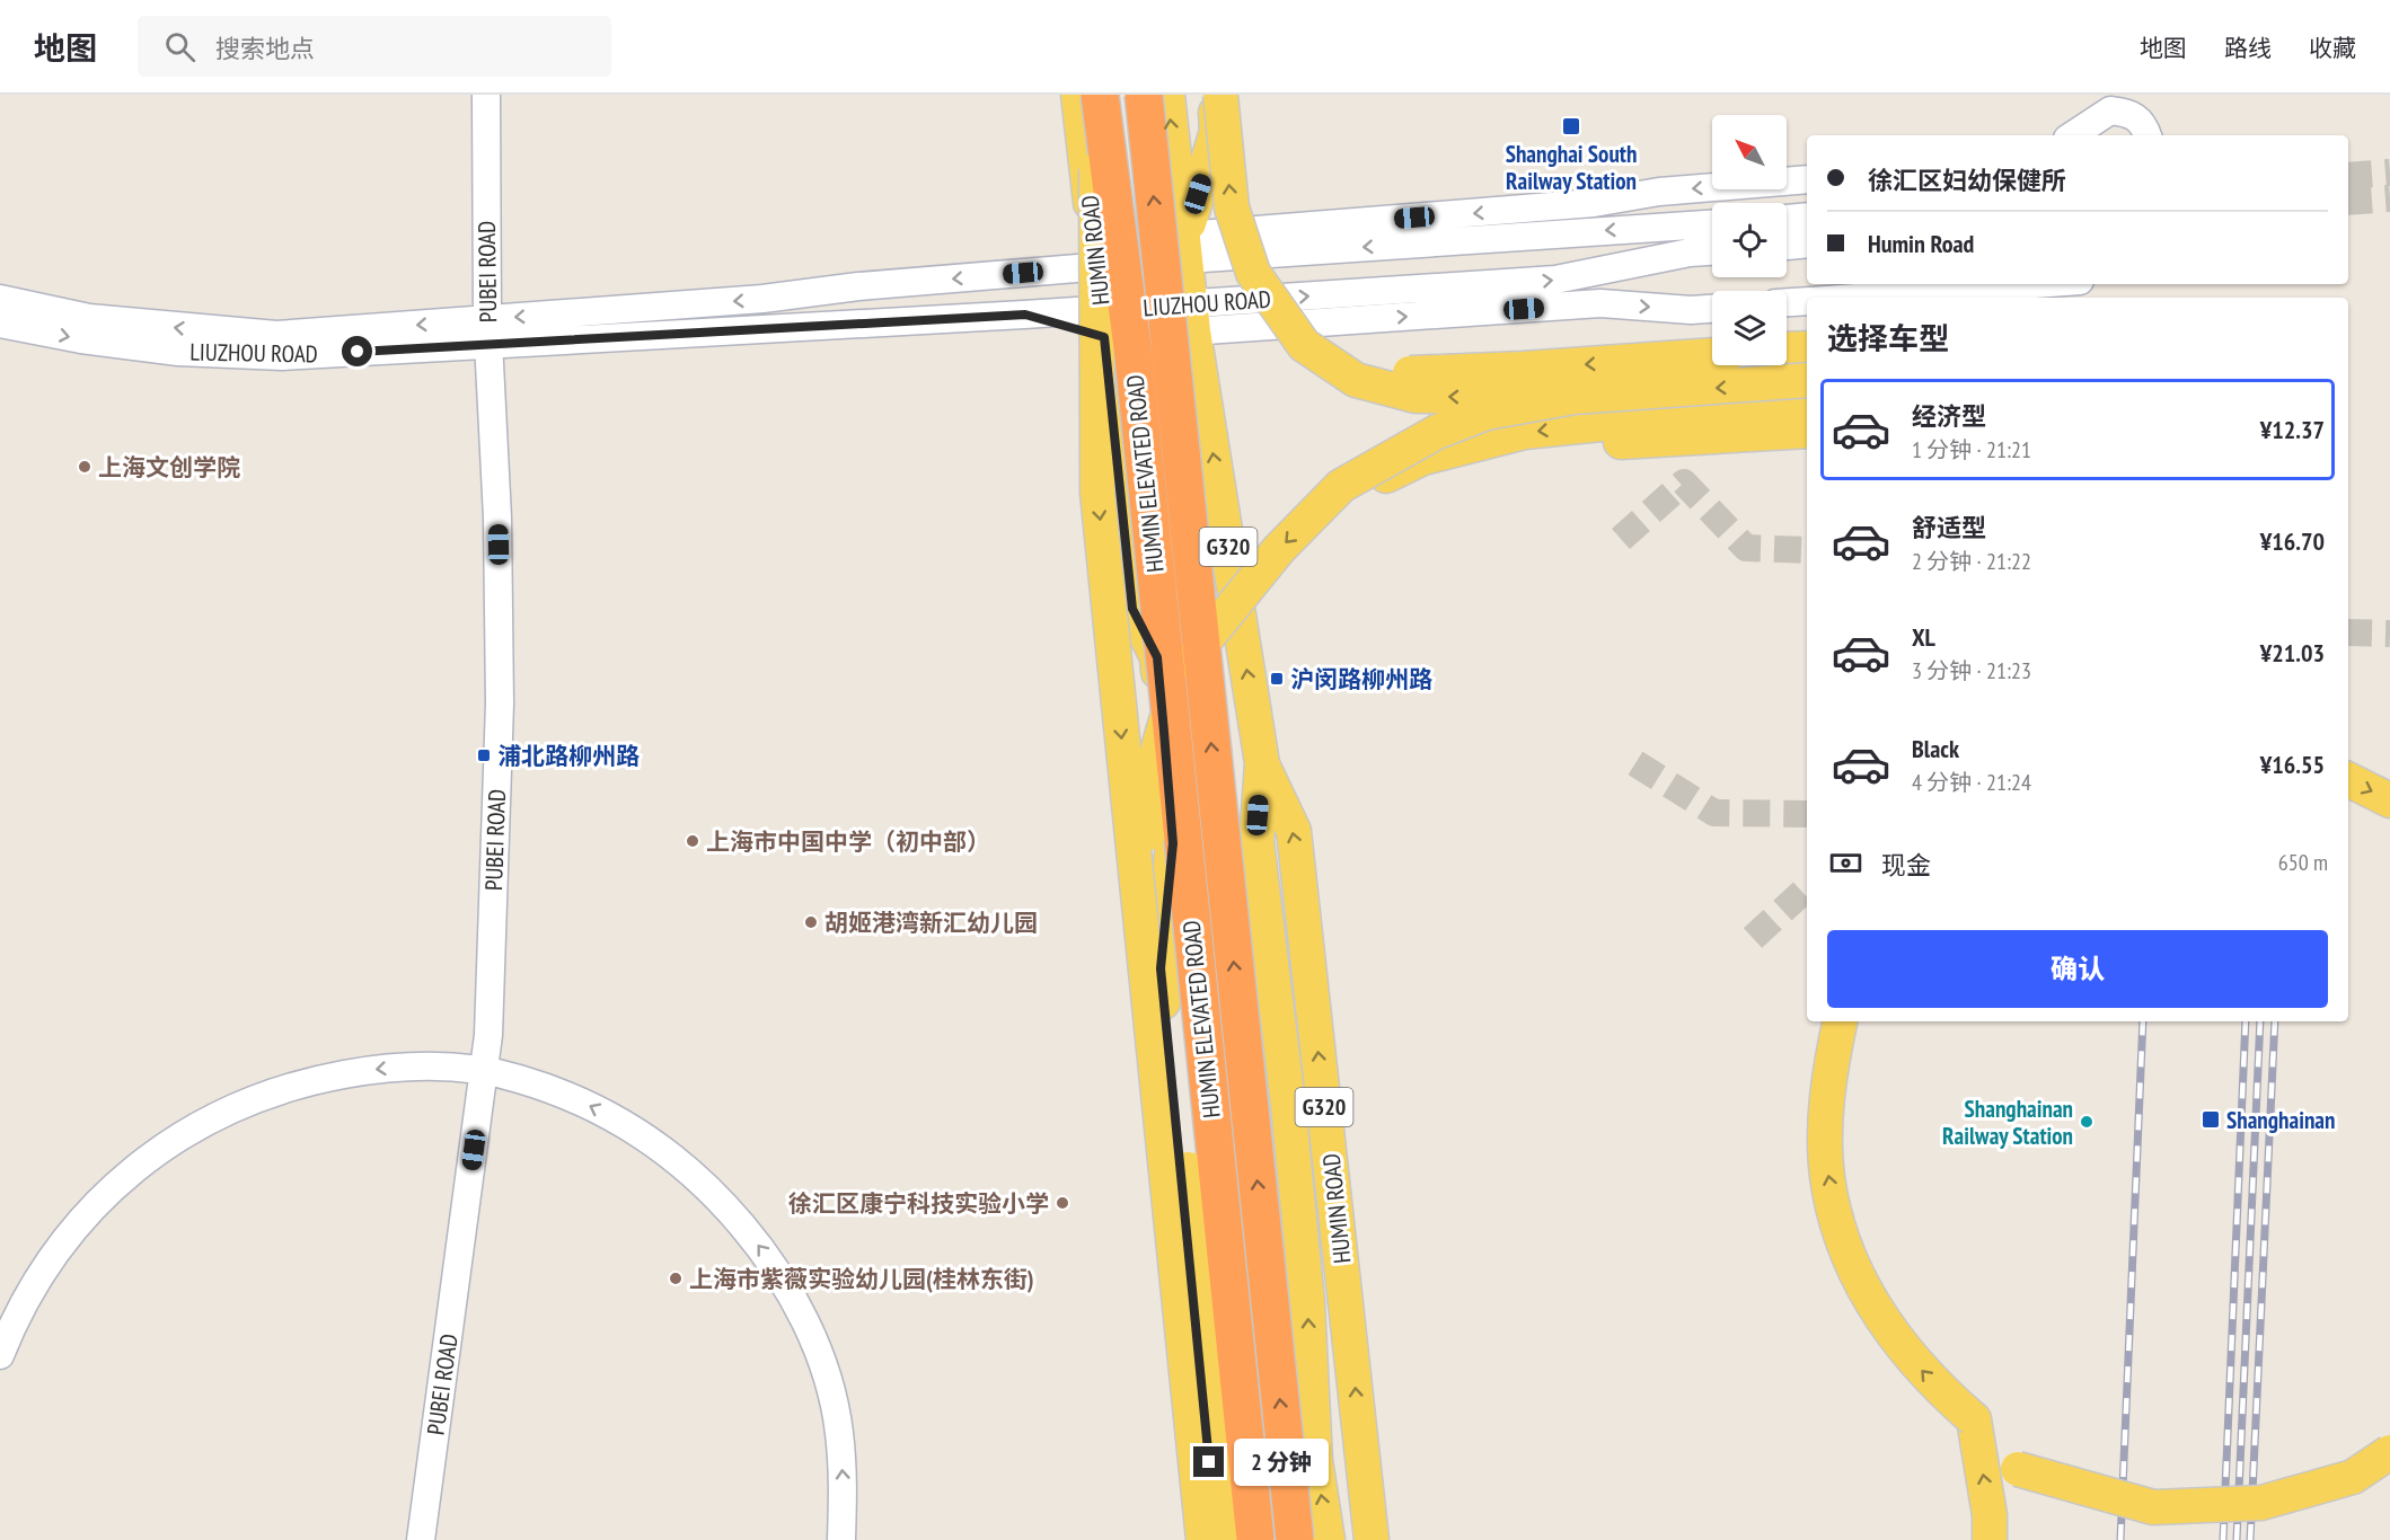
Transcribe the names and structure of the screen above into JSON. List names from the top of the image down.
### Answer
{
  "streets": {
    "highway": ["HUMIN ELEVATED ROAD"],
    "main road": ["HUMIN ROAD", "G320"],
    "street": ["PUBEI ROAD", "LIUZHOU ROAD"]
  },
  "crossings": [
    ["HUMIN ROAD", "LIUZHOU ROAD"],
    ["PUBEI ROAD", "LIUZHOU ROAD"]
  ],
  "places": {
    "transit": [
      "Shanghai South Railway Station",
      "沪闵路柳州路",
      "浦北路柳州路",
      "Shanghainan"
    ],
    "other": [
      "上海文创学院",
      "上海市中国中学（初中部）",
      "胡姬港湾新汇幼儿园",
      "Shanghainan Railway Station",
      "徐汇区康宁科技实验小学",
      "上海市紫薇实验幼儿园(桂林东街)"
    ]
  },
  "north": "top left",
  "page": {
    "header": "地图",
    "search": "搜索地点",
    "nav": ["地图", "路线", "收藏"],
    "banner": ["徐汇区妇幼保健所", "Humin Road"],
    "heading": "选择车型",
    "list": [
      {
        "name": "经济型",
        "note": "1 分钟 · 21:21",
        "value": "¥12.37"
      },
      {
        "name": "舒适型",
        "note": "2 分钟 · 21:22",
        "value": "¥16.70"
      },
      {
        "name": "XL",
        "note": "3 分钟 · 21:23",
        "value": "¥21.03"
      },
      {
        "name": "Black",
        "note": "4 分钟 · 21:24",
        "value": "¥16.55"
      }
    ],
    "pay": ["现金", "650 m"],
    "buttons": "确认",
    "bubble": "2 分钟"
  }
}
